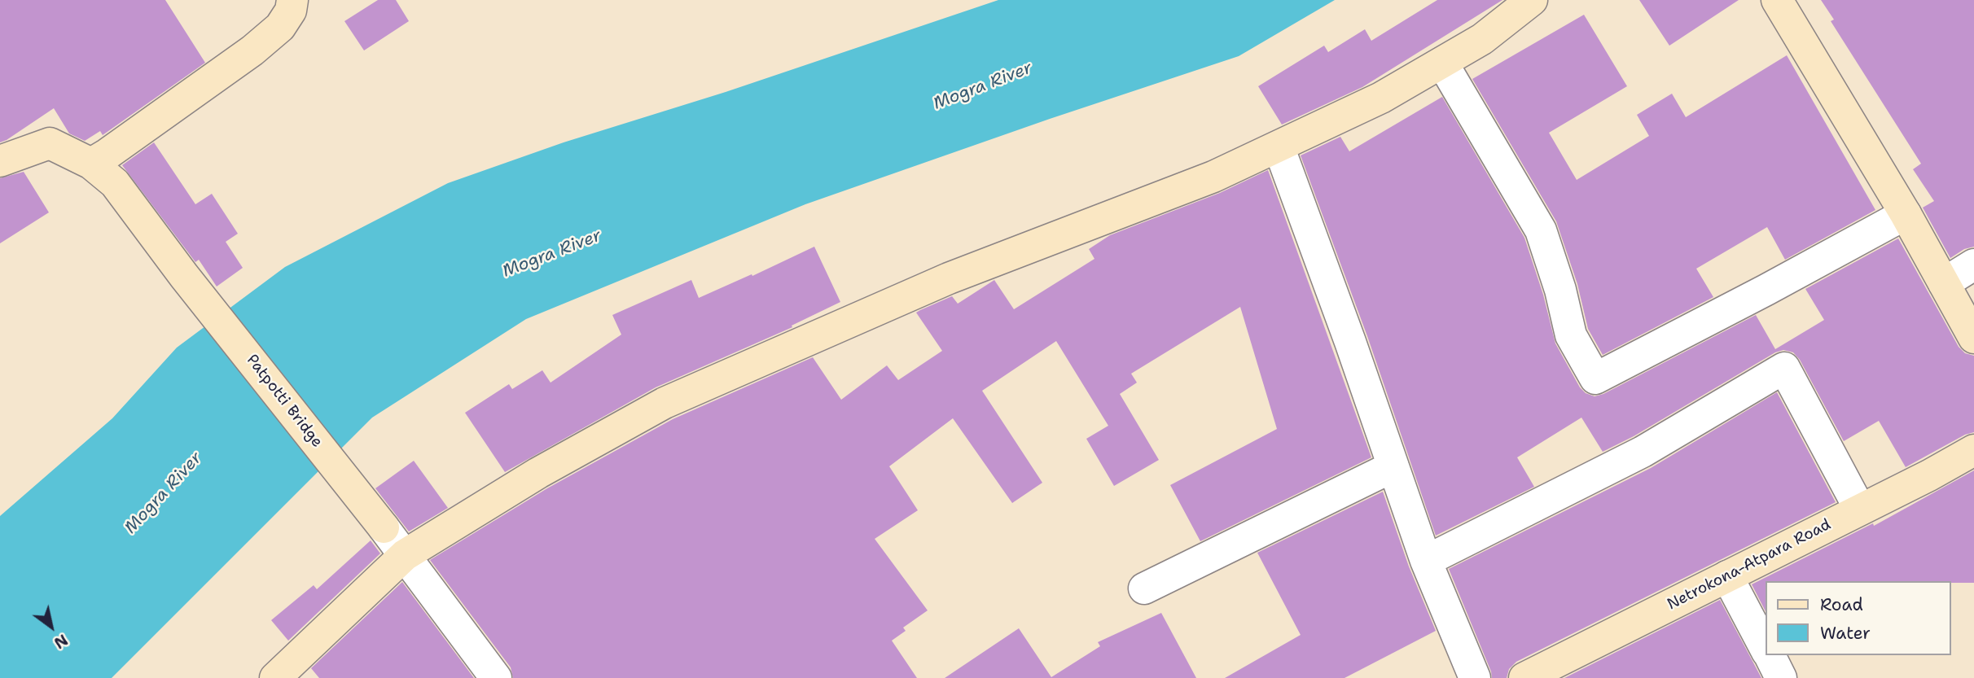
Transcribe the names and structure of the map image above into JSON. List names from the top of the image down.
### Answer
{
  "streets": {
    "street": ["Patpotti Bridge", "Netrokona-Atpara Road"]
  },
  "water": ["Mogra River"],
  "legend": ["Road", "Water"],
  "north": "bottom right"
}
